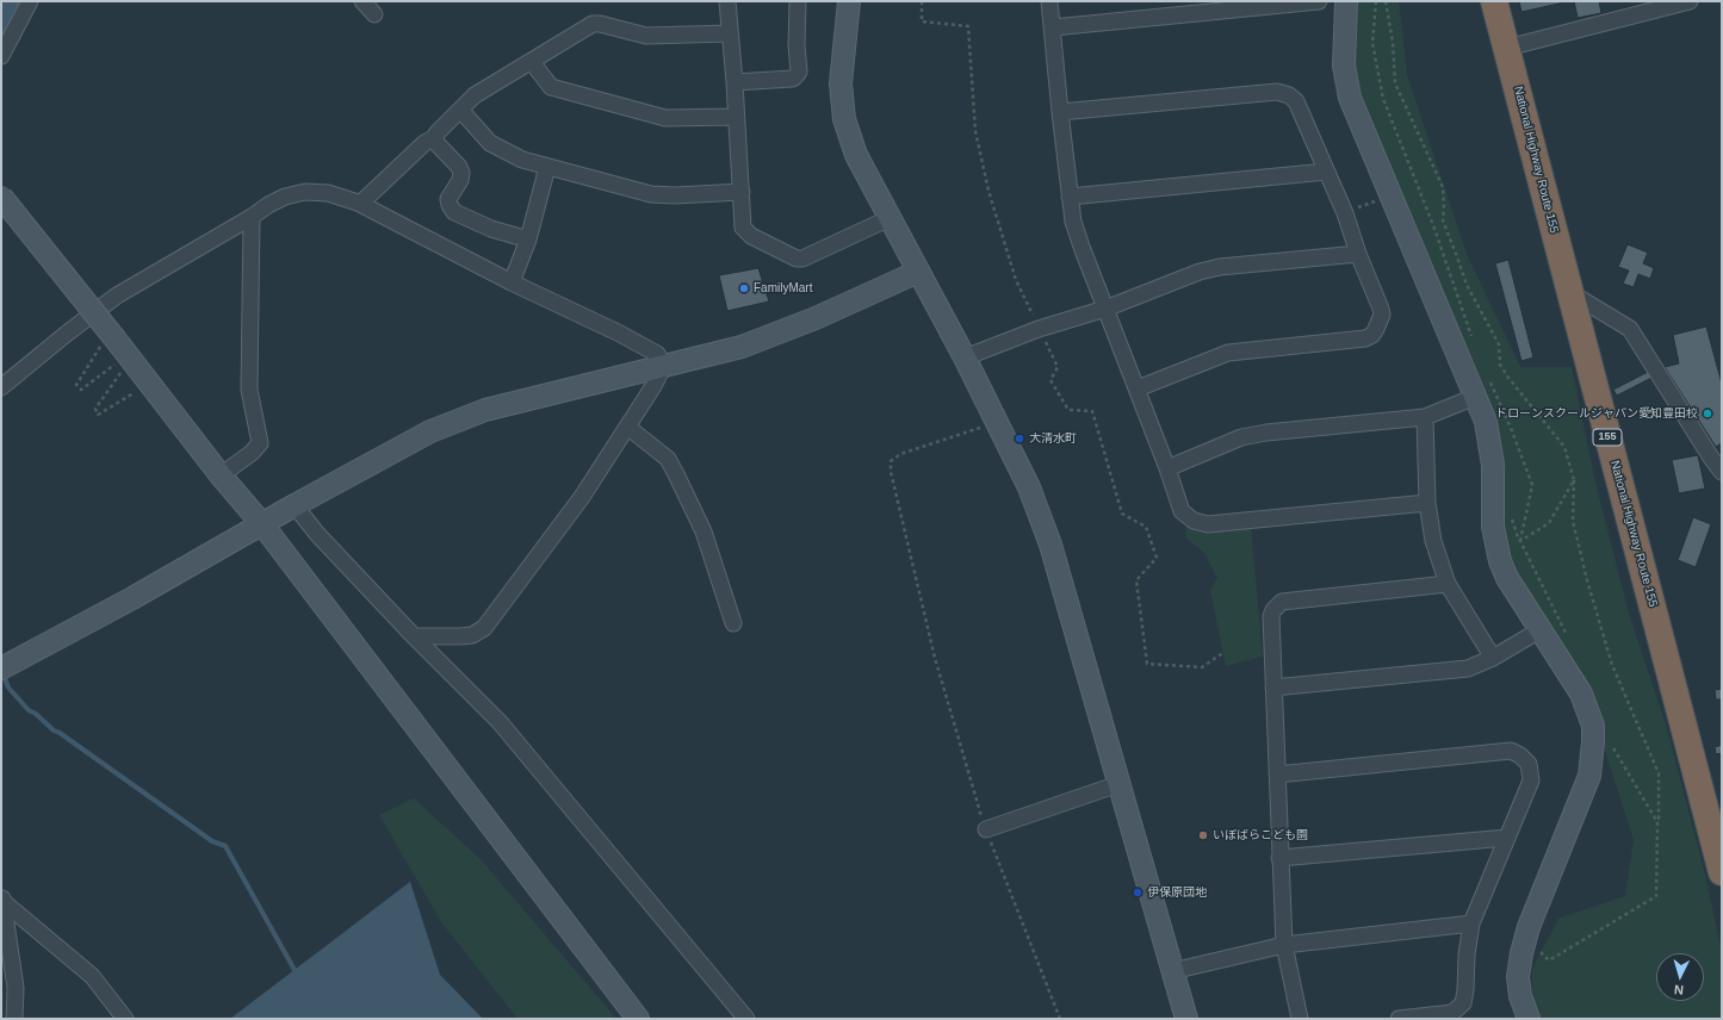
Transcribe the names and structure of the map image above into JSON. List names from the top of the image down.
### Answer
{
  "streets": {
    "highway": ["National Highway Route 155", "155"]
  },
  "places": [
    "FamilyMart",
    "ドローンスクールジャパン愛知豊田校",
    "大清水町",
    "いぼばらこども園",
    "伊保原団地"
  ],
  "north": "bottom"
}
